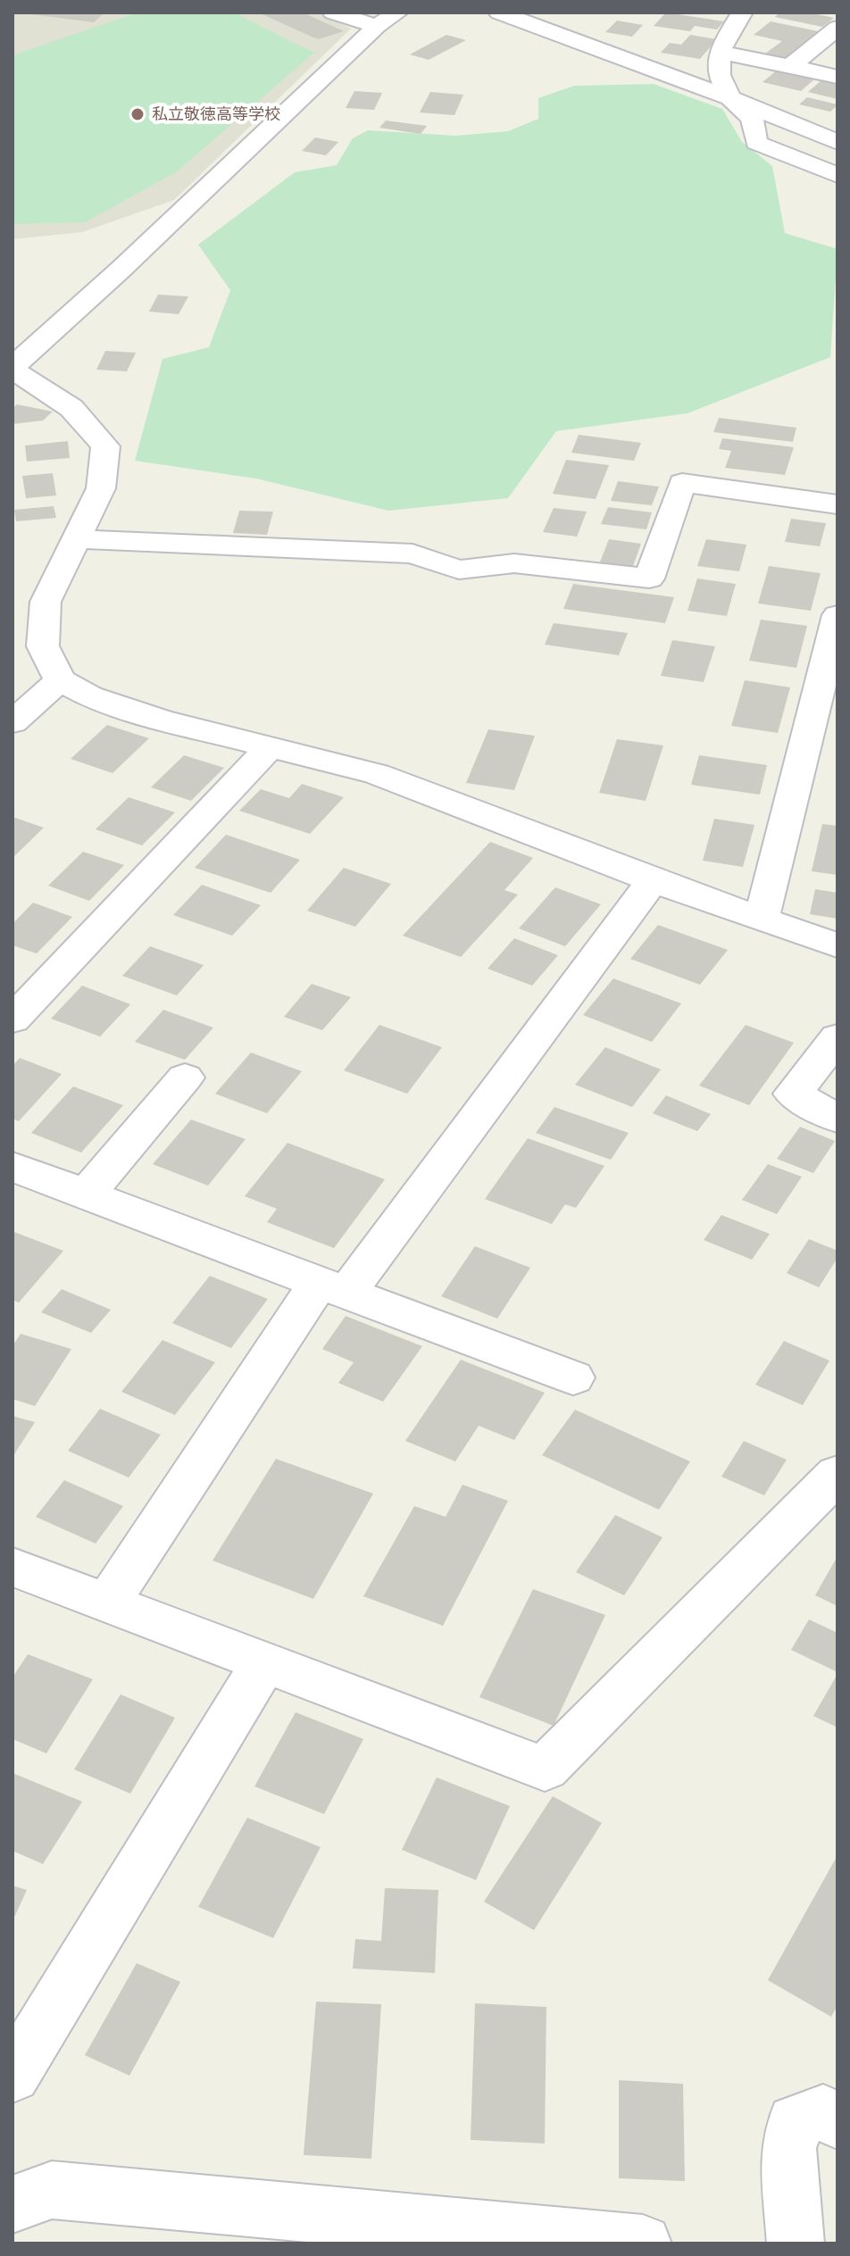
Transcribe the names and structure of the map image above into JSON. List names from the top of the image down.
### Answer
{
  "places": ["私立敬徳高等学校"]
}
